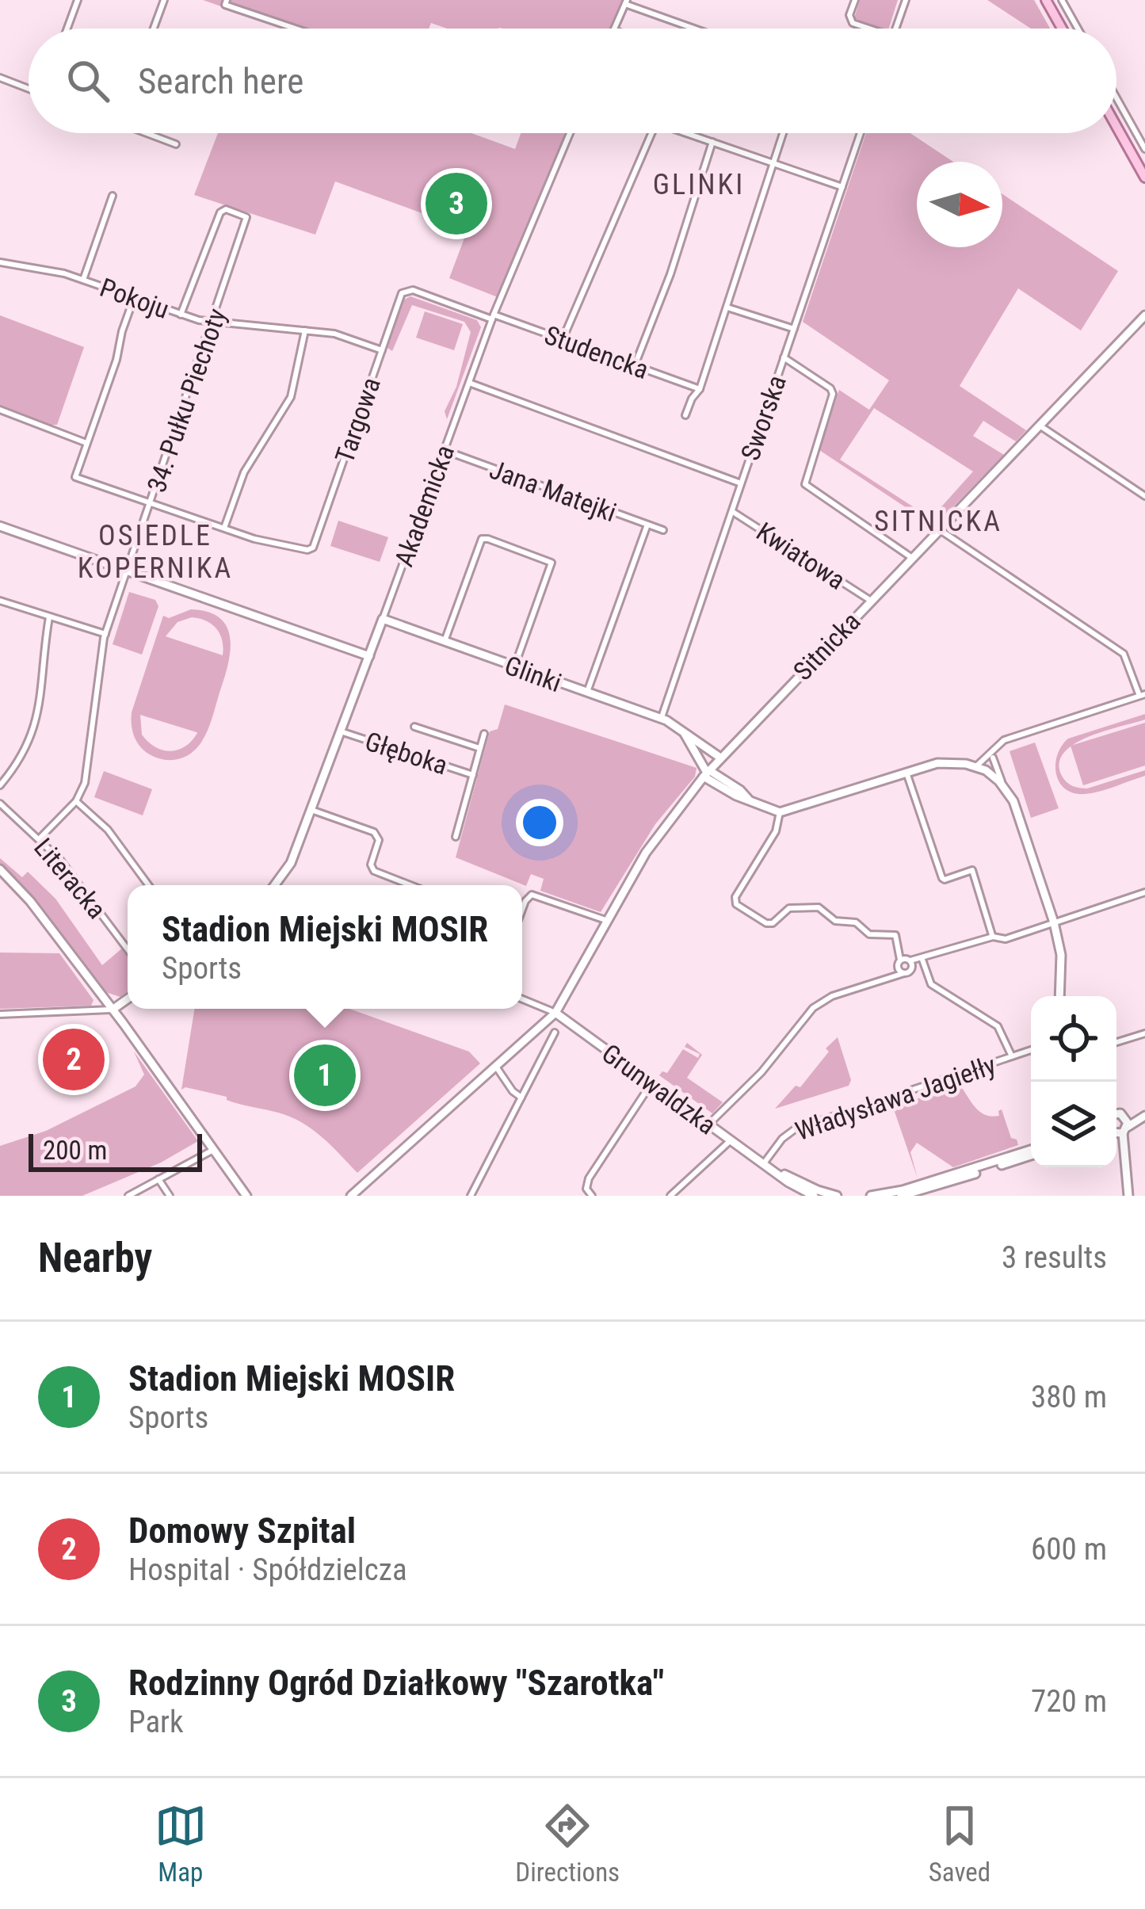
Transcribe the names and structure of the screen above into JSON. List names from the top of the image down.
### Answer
{
  "streets": {
    "street": [
      "Pokoju",
      "Studencka",
      "34. Pułku Piechoty",
      "Sworska",
      "Targowa",
      "Jana Matejki",
      "Akademicka",
      "Kwiatowa",
      "Sitnicka",
      "Glinki",
      "Głęboka",
      "Literacka",
      "Grunwaldzka",
      "Władysława Jagiełły"
    ]
  },
  "crossings": [
    ["Pokoju", "34. Pułku Piechoty"],
    ["Pokoju", "Targowa"],
    ["Studencka", "Targowa"],
    ["Studencka", "Akademicka"],
    ["34. Pułku Piechoty", "Literacka"],
    ["Sworska", "Kwiatowa"],
    ["Sworska", "Glinki"],
    ["Jana Matejki", "Akademicka"],
    ["Akademicka", "Glinki"],
    ["Akademicka", "Głęboka"],
    ["Kwiatowa", "Sitnicka"],
    ["Sitnicka", "Glinki"],
    ["Sitnicka", "Grunwaldzka"],
    ["Grunwaldzka", "Władysława Jagiełły"]
  ],
  "districts": ["GLINKI", "SITNICKA", "OSIEDLE KOPERNIKA"],
  "scale_bar": "200 m",
  "north": "right",
  "page": {
    "search": "Search here",
    "pins": ["3", "2", "1"],
    "popup": ["Stadion Miejski MOSIR", "Sports"],
    "scale": "200 m",
    "heading": ["Nearby", "3 results"],
    "list": [
      {
        "mark": "1",
        "name": "Stadion Miejski MOSIR",
        "note": "Sports",
        "value": "380 m"
      },
      {
        "mark": "2",
        "name": "Domowy Szpital",
        "note": "Hospital · Spółdzielcza",
        "value": "600 m"
      },
      {
        "mark": "3",
        "name": "Rodzinny Ogród Działkowy \"Szarotka\"",
        "note": "Park",
        "value": "720 m"
      }
    ],
    "nav": ["Map", "Directions", "Saved"]
  }
}
